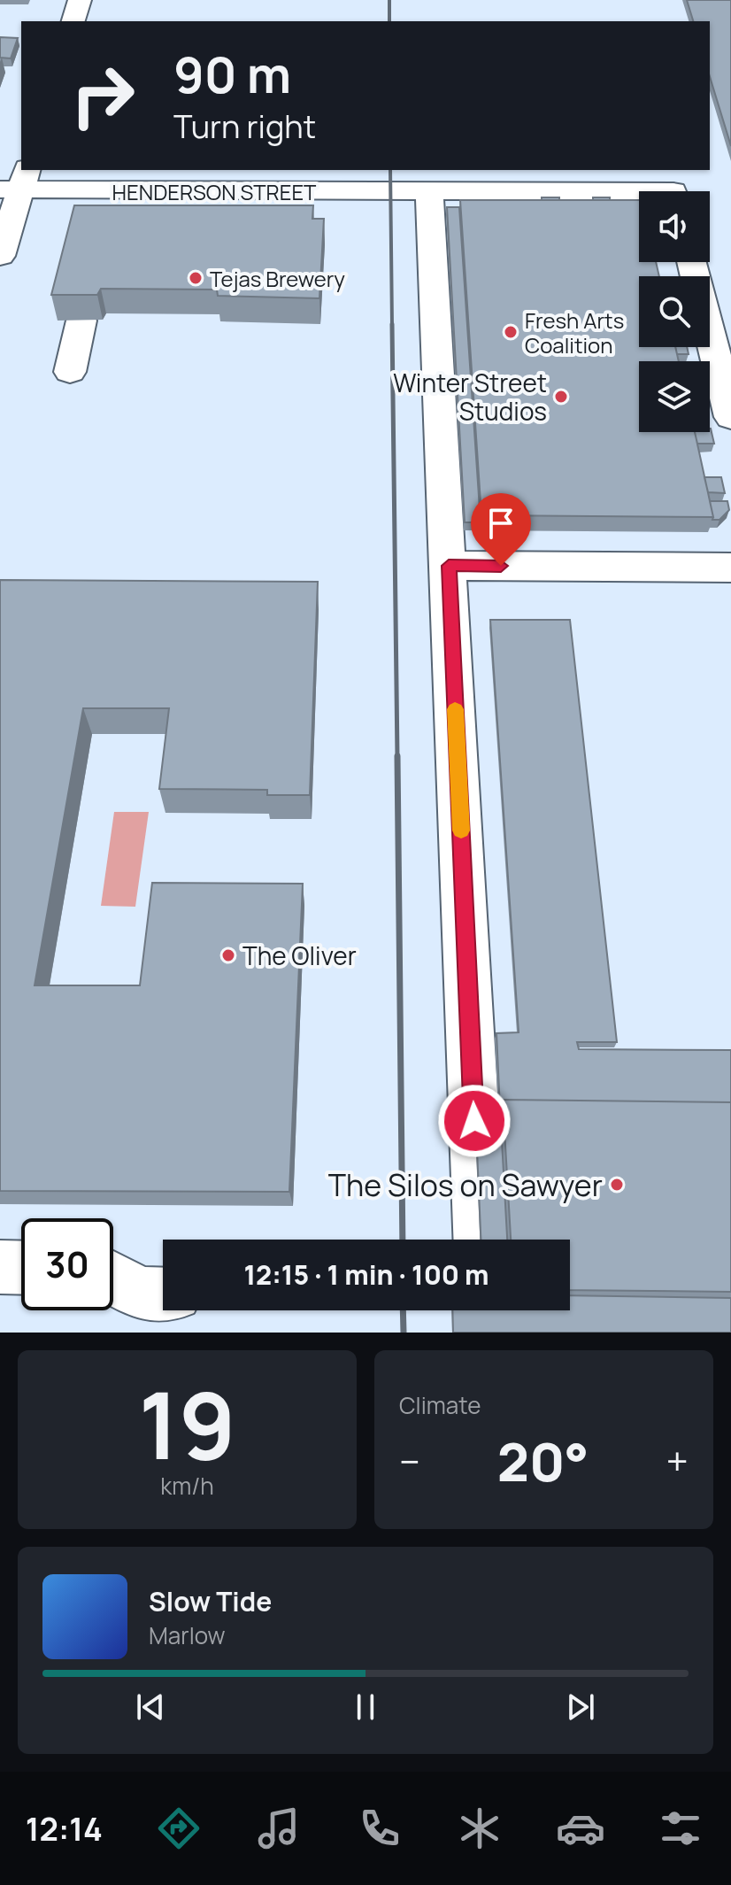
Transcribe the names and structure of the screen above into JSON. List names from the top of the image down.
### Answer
{
  "streets": {
    "street": ["HENDERSON STREET"]
  },
  "places": [
    "Tejas Brewery",
    "Fresh Arts Coalition",
    "Winter Street Studios",
    "The Oliver",
    "The Silos on Sawyer"
  ],
  "page": {
    "turn": ["90 m", "Turn right"],
    "limit": "30",
    "trip": "12:15 · 1 min · 100 m",
    "tile": [
      ["19", "km/h"],
      "Climate"
    ],
    "heat": ["−", "20°", "+"],
    "song": ["Slow Tide", "Marlow"],
    "tabs": "12:14"
  }
}
